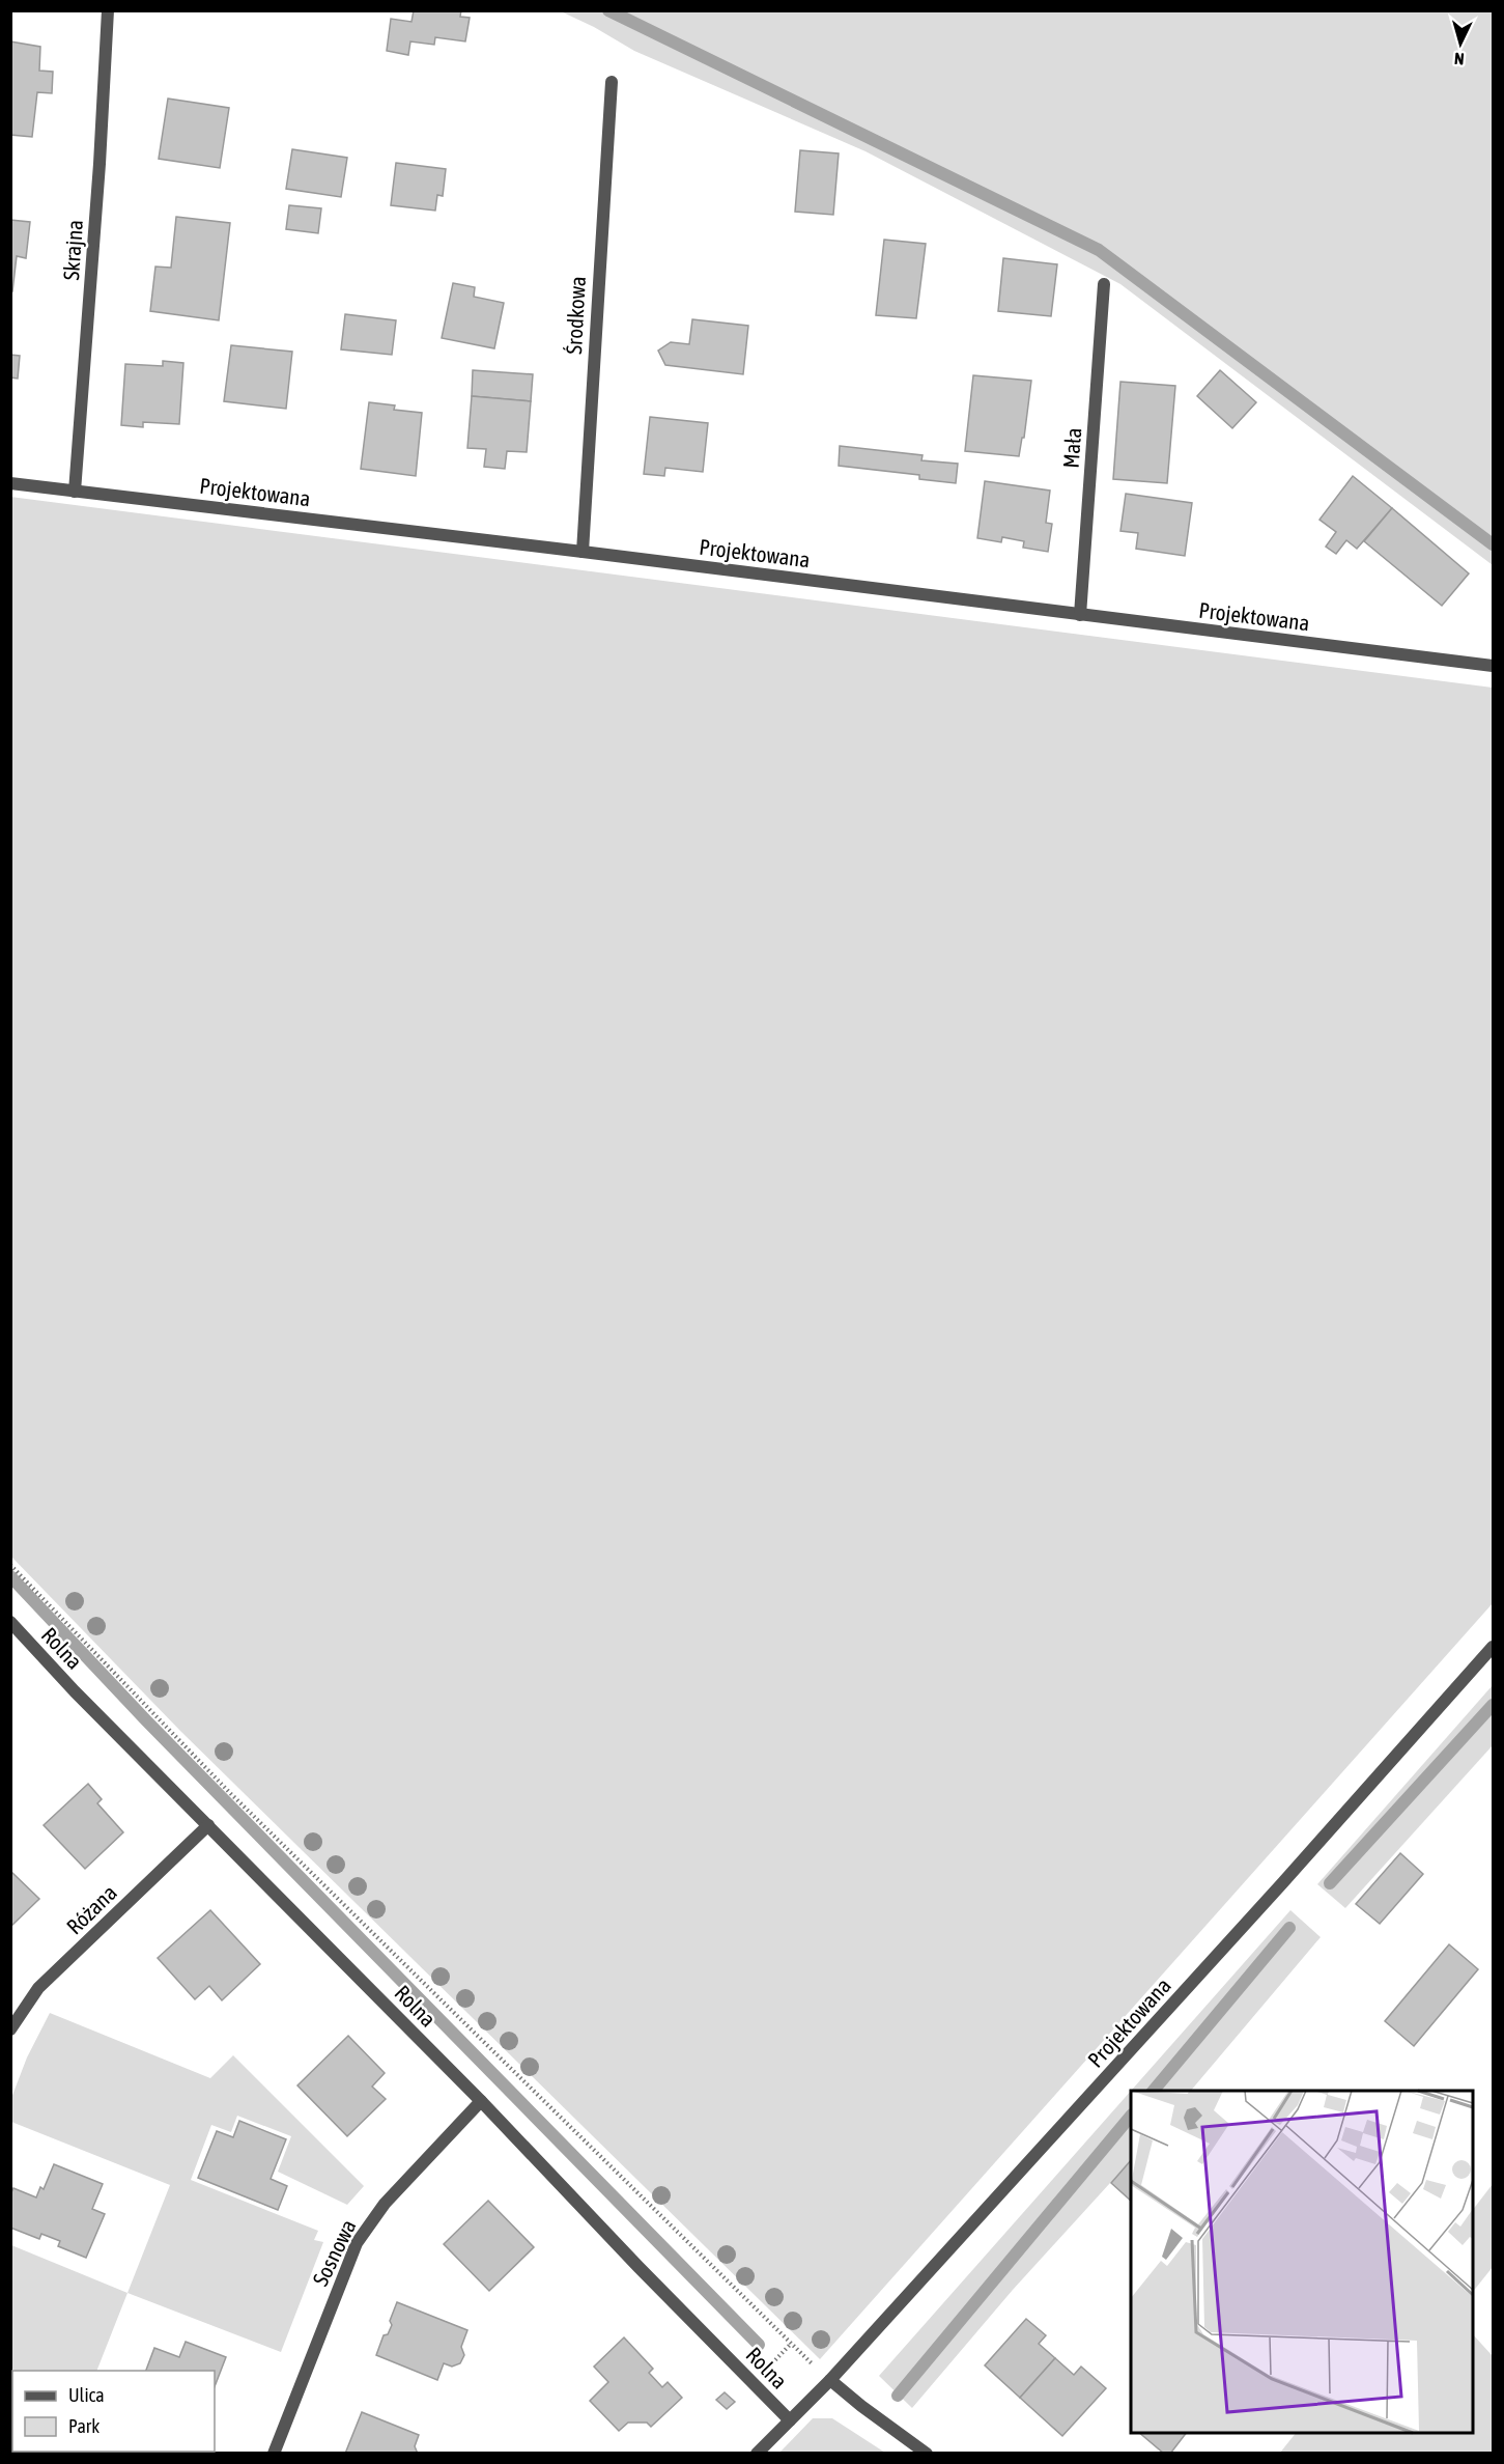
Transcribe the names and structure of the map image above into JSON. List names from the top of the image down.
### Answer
{
  "streets": {
    "street": [
      "Skrajna",
      "Środkowa",
      "Mała",
      "Projektowana",
      "Rolna",
      "Różana",
      "Sosnowa"
    ]
  },
  "crossings": [
    ["Skrajna", "Projektowana"],
    ["Środkowa", "Projektowana"],
    ["Mała", "Projektowana"],
    ["Projektowana", "Rolna"],
    ["Rolna", "Różana"],
    ["Rolna", "Sosnowa"]
  ],
  "legend": ["Ulica", "Park"],
  "north": "bottom"
}
